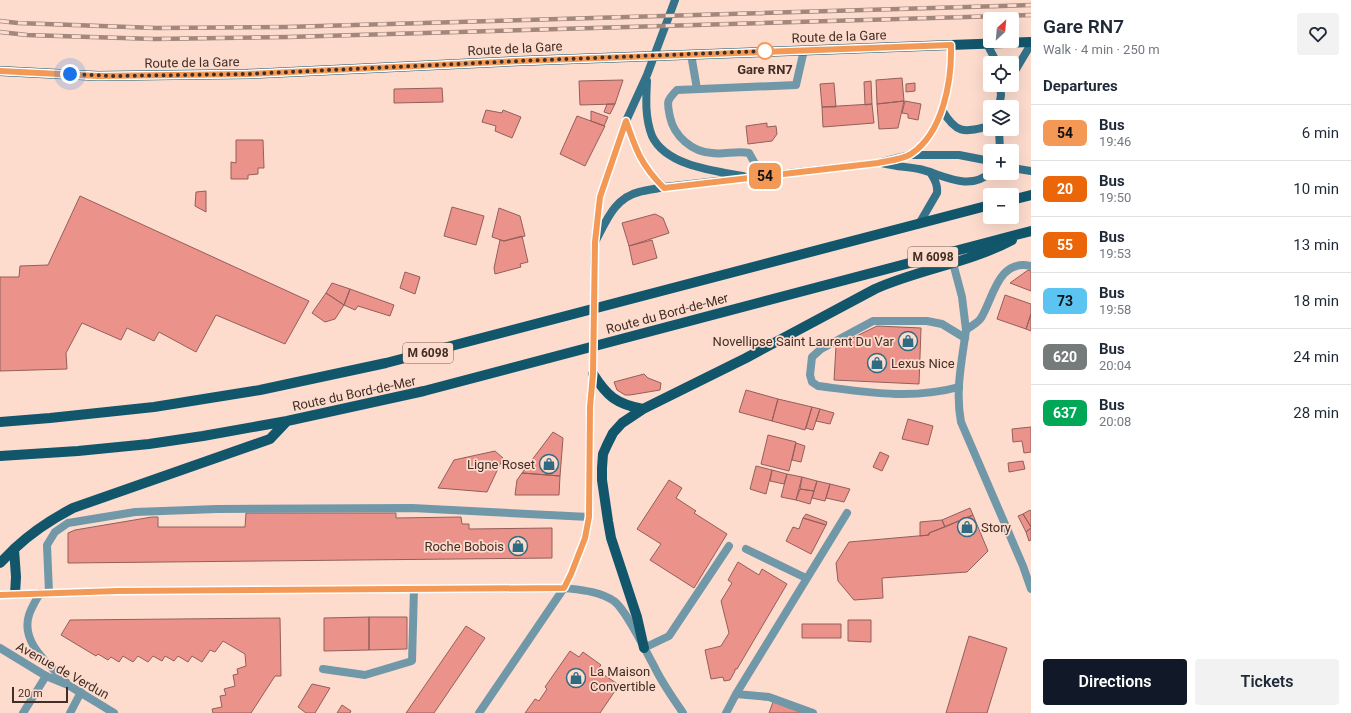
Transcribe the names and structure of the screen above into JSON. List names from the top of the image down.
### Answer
{
  "streets": {
    "main road": ["Route de la Gare", "M 6098", "Route du Bord-de-Mer"],
    "street": ["Avenue de Verdun"]
  },
  "places": {
    "other": ["Gare RN7"],
    "shop": [
      "Novellipse Saint Laurent Du Var",
      "Lexus Nice",
      "Ligne Roset",
      "Story",
      "Roche Bobois",
      "La Maison Convertible"
    ]
  },
  "lines": ["bus line 54"],
  "scale_bar": "20 m",
  "north": "top right",
  "page": {
    "on_map": "54",
    "heading": [
      ["Gare RN7", "Walk · 4 min · 250 m"],
      "Departures"
    ],
    "map_buttons": ["+", "−"],
    "list": [
      {
        "mark": "54",
        "name": "Bus",
        "note": "19:46",
        "value": "6 min"
      },
      {
        "mark": "20",
        "name": "Bus",
        "note": "19:50",
        "value": "10 min"
      },
      {
        "mark": "55",
        "name": "Bus",
        "note": "19:53",
        "value": "13 min"
      },
      {
        "mark": "73",
        "name": "Bus",
        "note": "19:58",
        "value": "18 min"
      },
      {
        "mark": "620",
        "name": "Bus",
        "note": "20:04",
        "value": "24 min"
      },
      {
        "mark": "637",
        "name": "Bus",
        "note": "20:08",
        "value": "28 min"
      }
    ],
    "buttons": ["Directions", "Tickets"],
    "scale": "20 m"
  }
}
